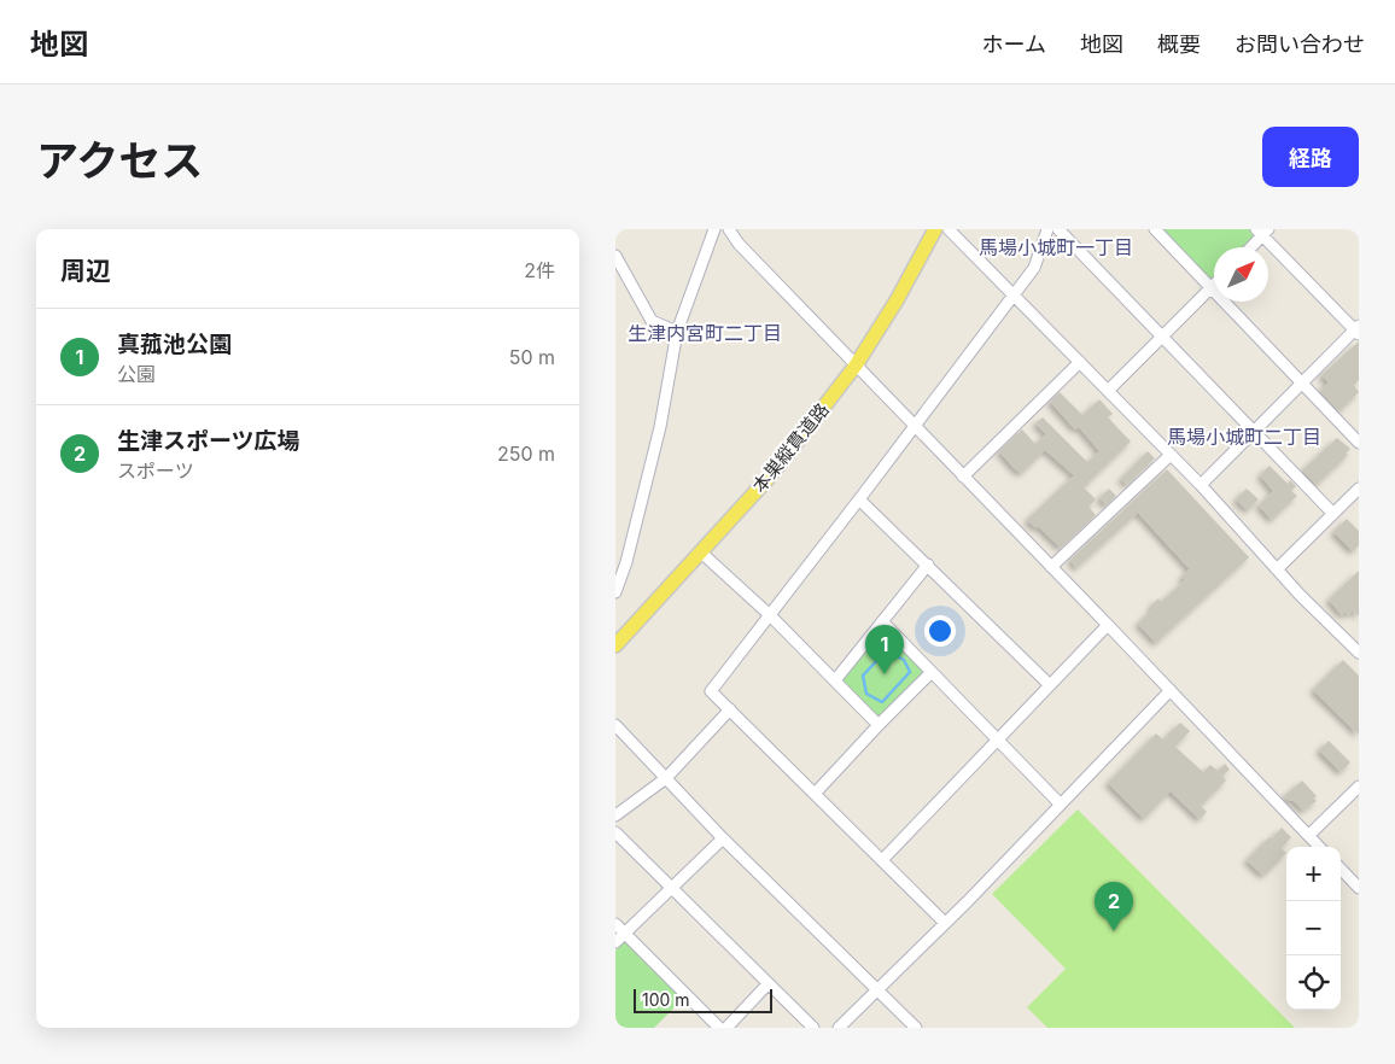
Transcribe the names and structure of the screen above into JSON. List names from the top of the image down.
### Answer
{
  "streets": {
    "main road": ["本巣縦貫道路"]
  },
  "districts": ["馬場小城町一丁目", "生津内宮町二丁目", "馬場小城町二丁目"],
  "scale_bar": "100 m",
  "north": "top right",
  "page": {
    "header": "地図",
    "nav": [
      "ホーム",
      "地図",
      "概要",
      "お問い合わせ"
    ],
    "title": "アクセス",
    "buttons": "経路",
    "heading": ["周辺", "2件"],
    "list": [
      {
        "mark": "1",
        "name": "真菰池公園",
        "note": "公園",
        "value": "50 m"
      },
      {
        "mark": "2",
        "name": "生津スポーツ広場",
        "note": "スポーツ",
        "value": "250 m"
      }
    ],
    "pins": ["1", "2"],
    "map_buttons": ["+", "−"],
    "scale": "100 m"
  }
}
